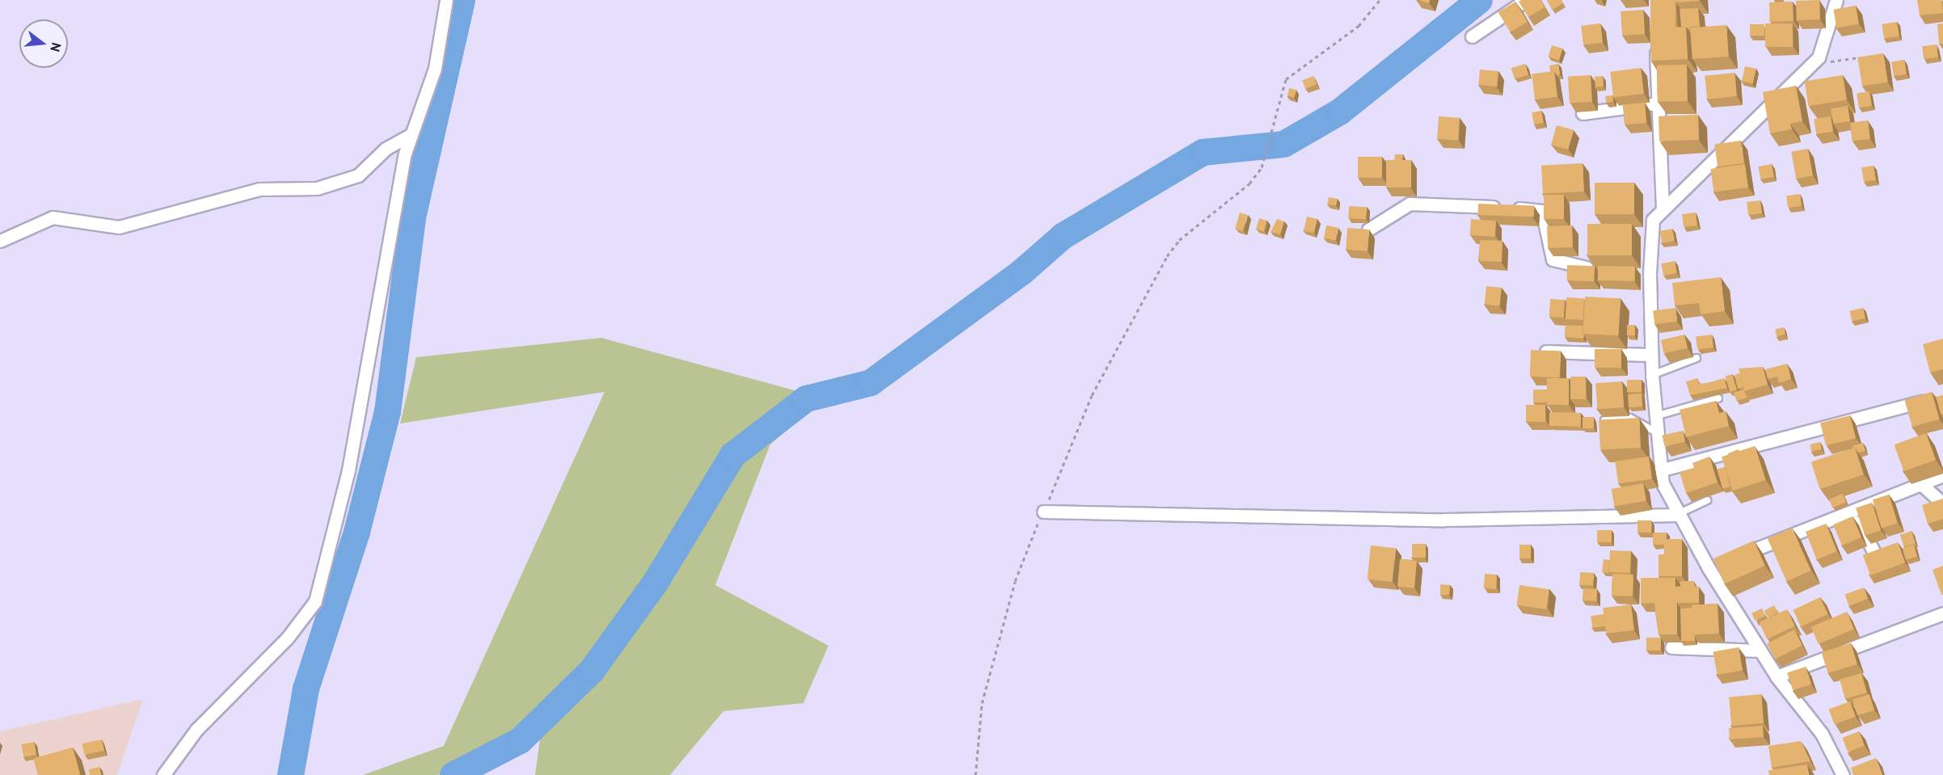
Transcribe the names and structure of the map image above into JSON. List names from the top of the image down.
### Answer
{
  "north": "right"
}
